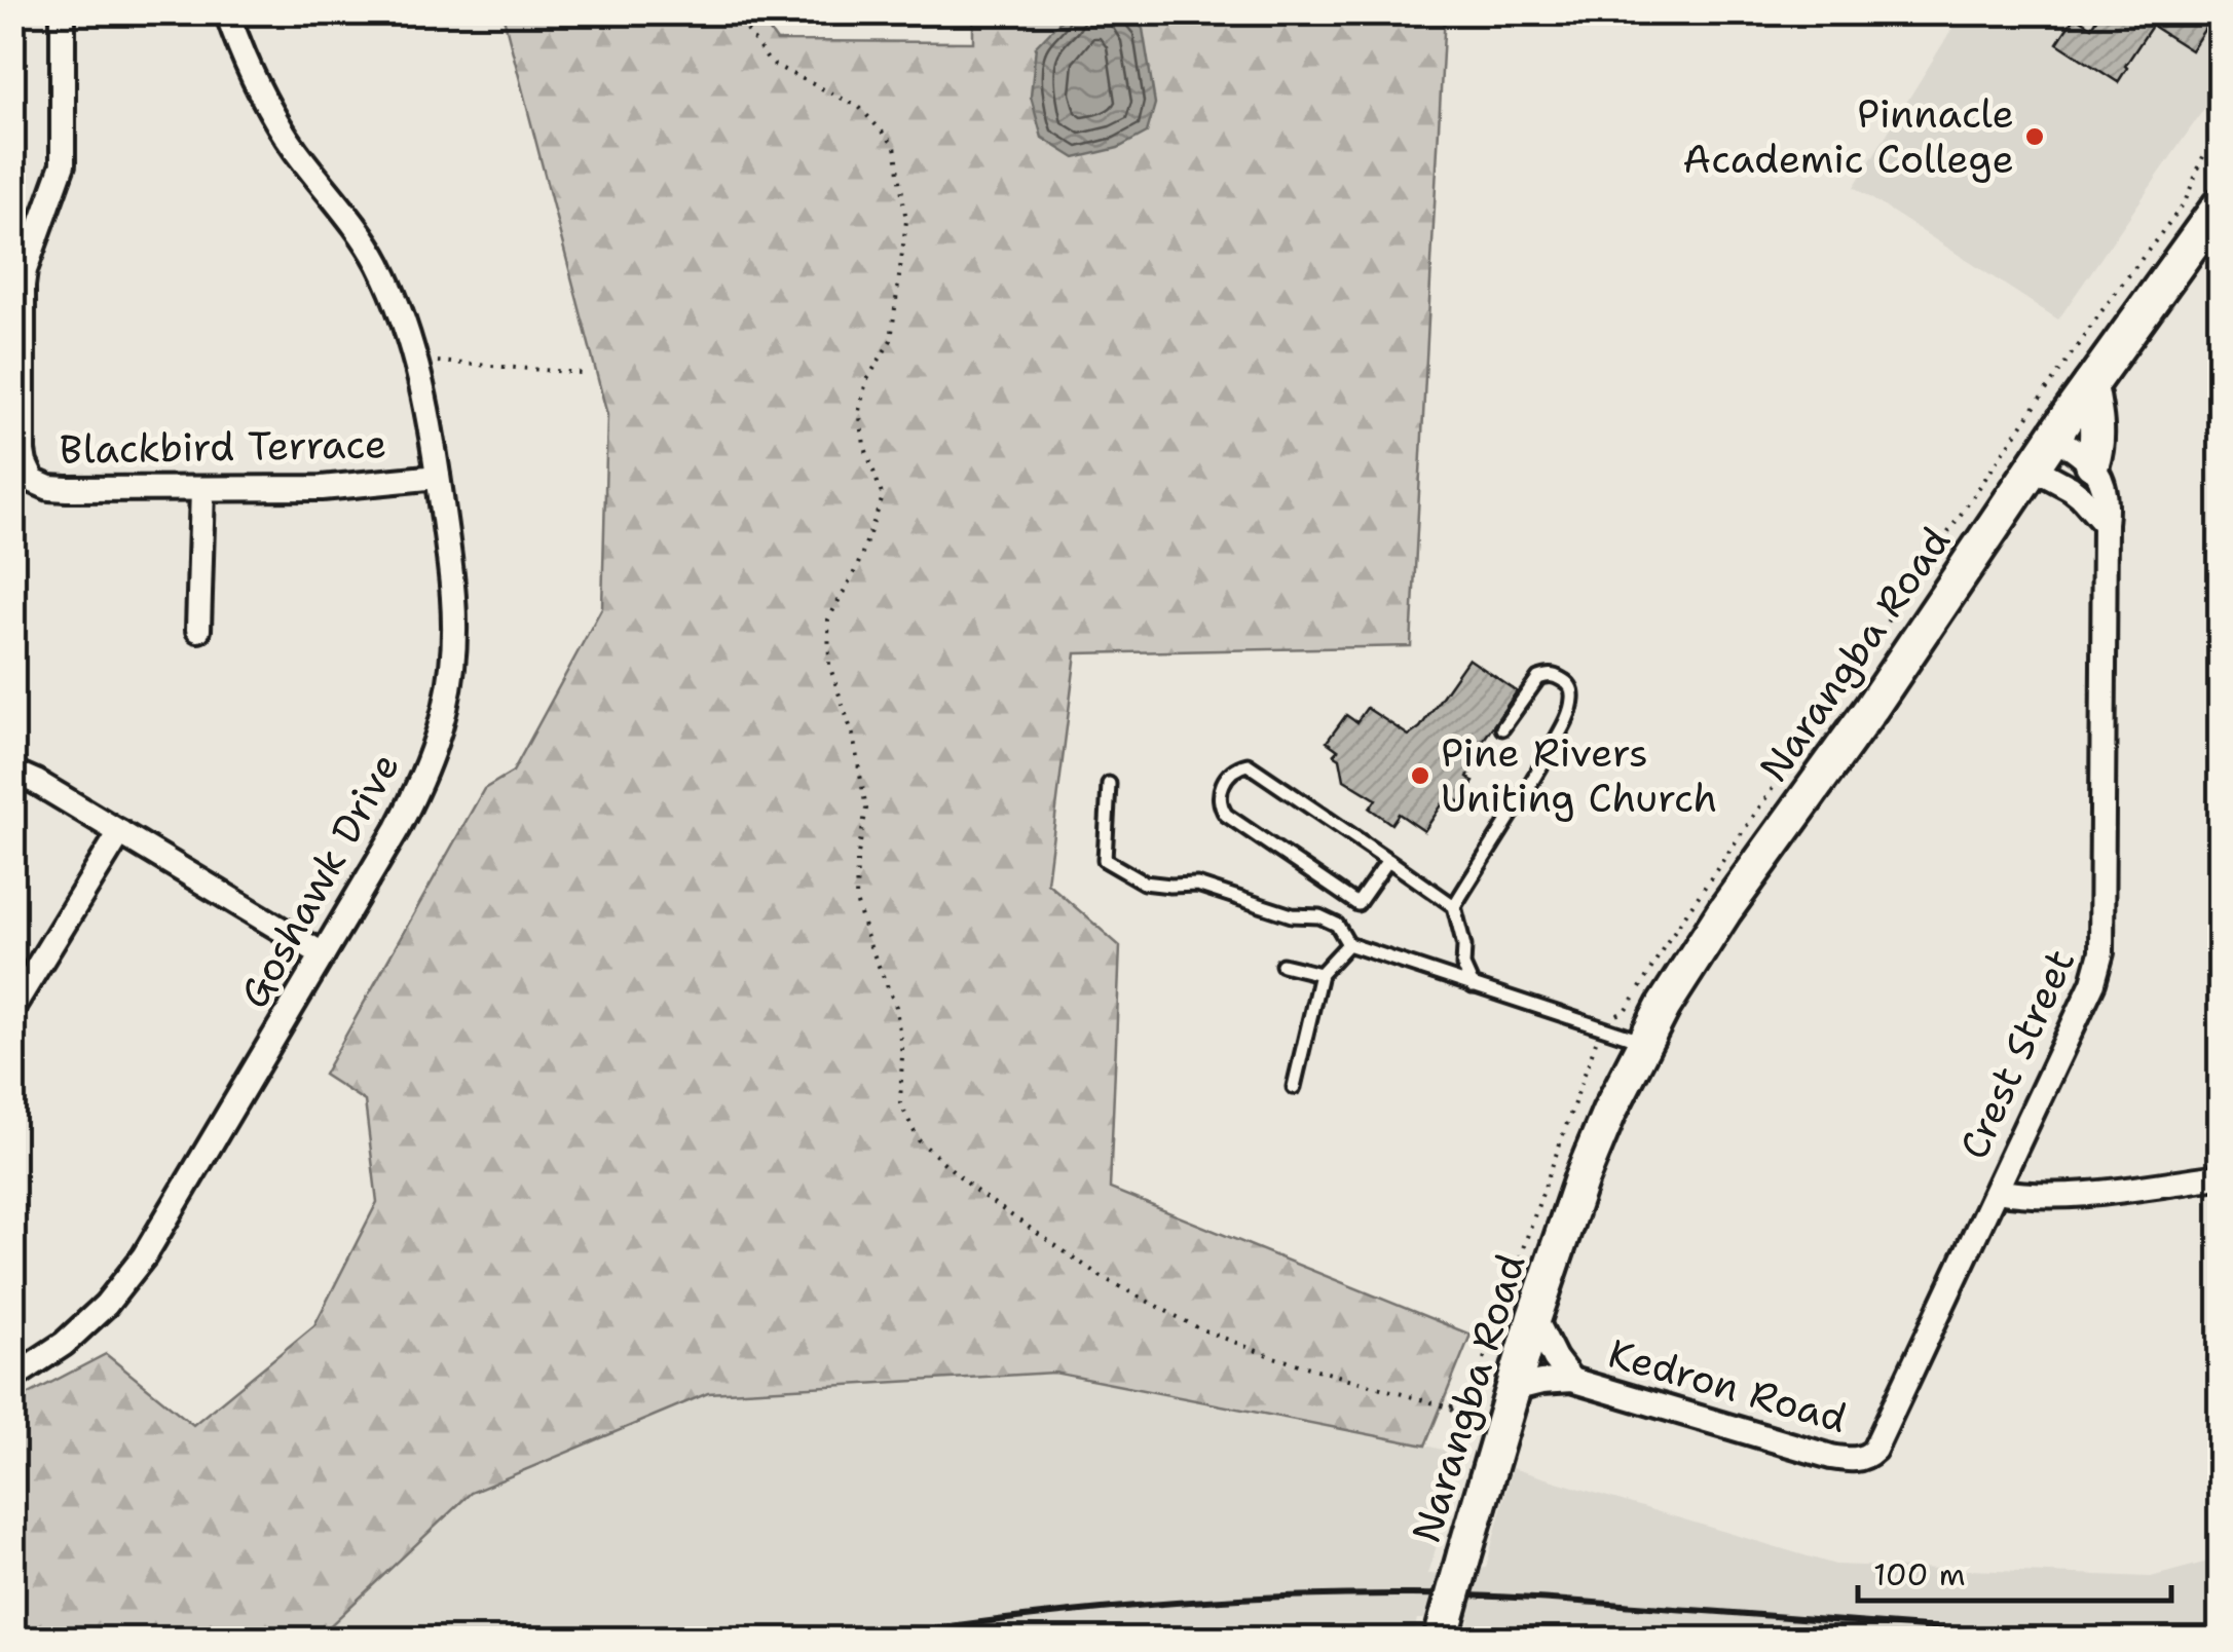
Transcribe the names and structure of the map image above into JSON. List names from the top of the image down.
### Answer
{
  "streets": {
    "main road": ["Narangba Road"],
    "street": [
      "Blackbird Terrace",
      "Goshawk Drive",
      "Crest Street",
      "Kedron Road"
    ]
  },
  "crossings": [
    ["Blackbird Terrace", "Goshawk Drive"],
    ["Narangba Road", "Kedron Road"],
    ["Crest Street", "Kedron Road"]
  ],
  "places": ["Pinnacle Academic College", "Pine Rivers Uniting Church"],
  "scale_bar": "100 m"
}
